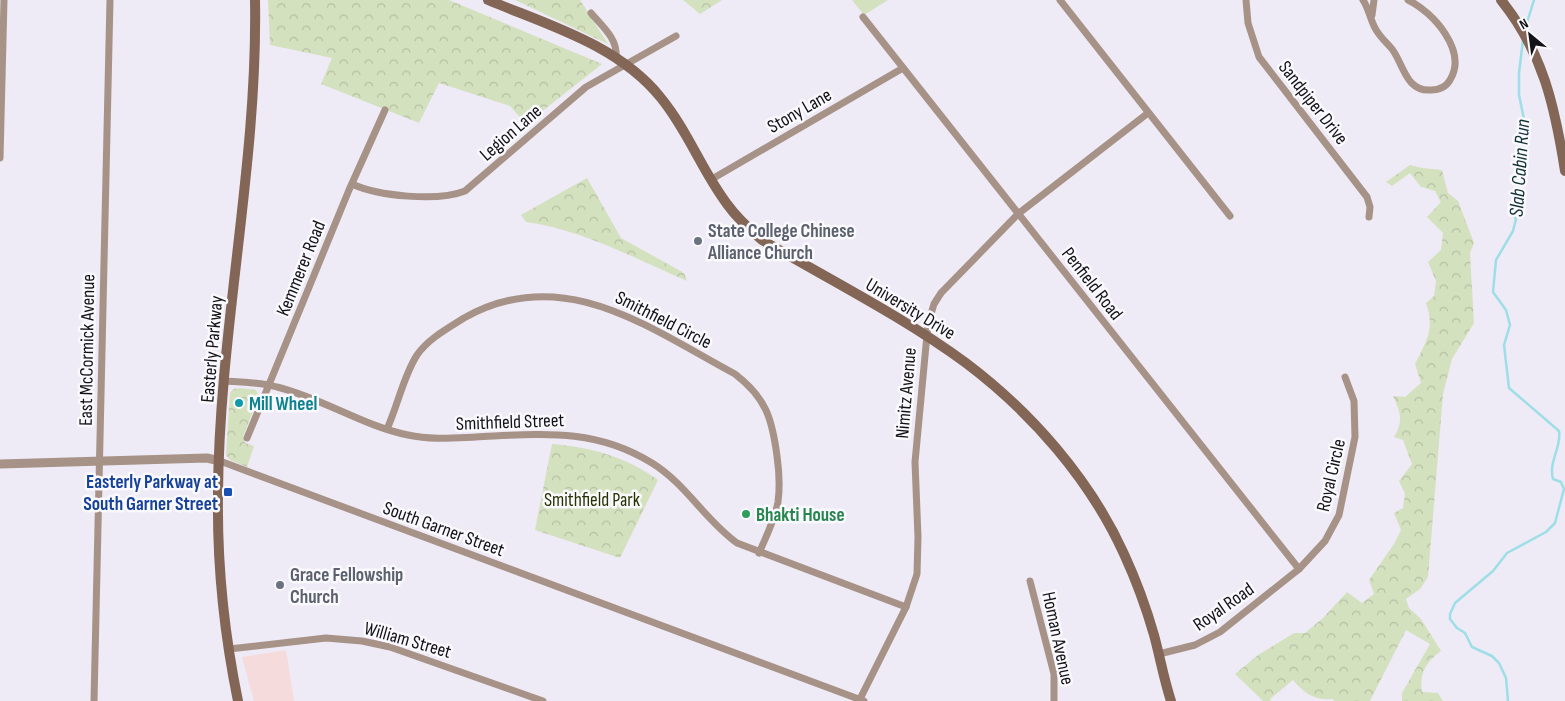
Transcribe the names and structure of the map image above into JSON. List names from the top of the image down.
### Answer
{
  "streets": {
    "main road": ["University Drive", "Easterly Parkway"],
    "street": [
      "Sandpiper Drive",
      "Stony Lane",
      "Legion Lane",
      "Kemmerer Road",
      "Penfield Road",
      "Smithfield Circle",
      "East McCormick Avenue",
      "Nimitz Avenue",
      "Smithfield Street",
      "Royal Circle",
      "South Garner Street",
      "Royal Road",
      "Homan Avenue",
      "William Street"
    ]
  },
  "crossings": [
    ["Stony Lane", "Penfield Road"],
    ["Stony Lane", "University Drive"],
    ["Legion Lane", "Kemmerer Road"],
    ["Legion Lane", "University Drive"],
    ["Kemmerer Road", "Smithfield Street"],
    ["Penfield Road", "Nimitz Avenue"],
    ["Penfield Road", "Royal Circle"],
    ["Penfield Road", "Royal Road"],
    ["University Drive", "Nimitz Avenue"],
    ["University Drive", "Royal Road"],
    ["Smithfield Circle", "Smithfield Street"],
    ["Easterly Parkway", "Smithfield Street"],
    ["Easterly Parkway", "South Garner Street"],
    ["Easterly Parkway", "William Street"],
    ["East McCormick Avenue", "South Garner Street"],
    ["Nimitz Avenue", "Smithfield Street"],
    ["Nimitz Avenue", "South Garner Street"],
    ["Royal Circle", "Royal Road"]
  ],
  "water": ["Slab Cabin Run"],
  "parks": ["Smithfield Park"],
  "places": {
    "other": [
      "State College Chinese Alliance Church",
      "Mill Wheel",
      "Bhakti House",
      "Grace Fellowship Church"
    ],
    "transit": ["Easterly Parkway at South Garner Street"]
  },
  "north": "top left"
}
